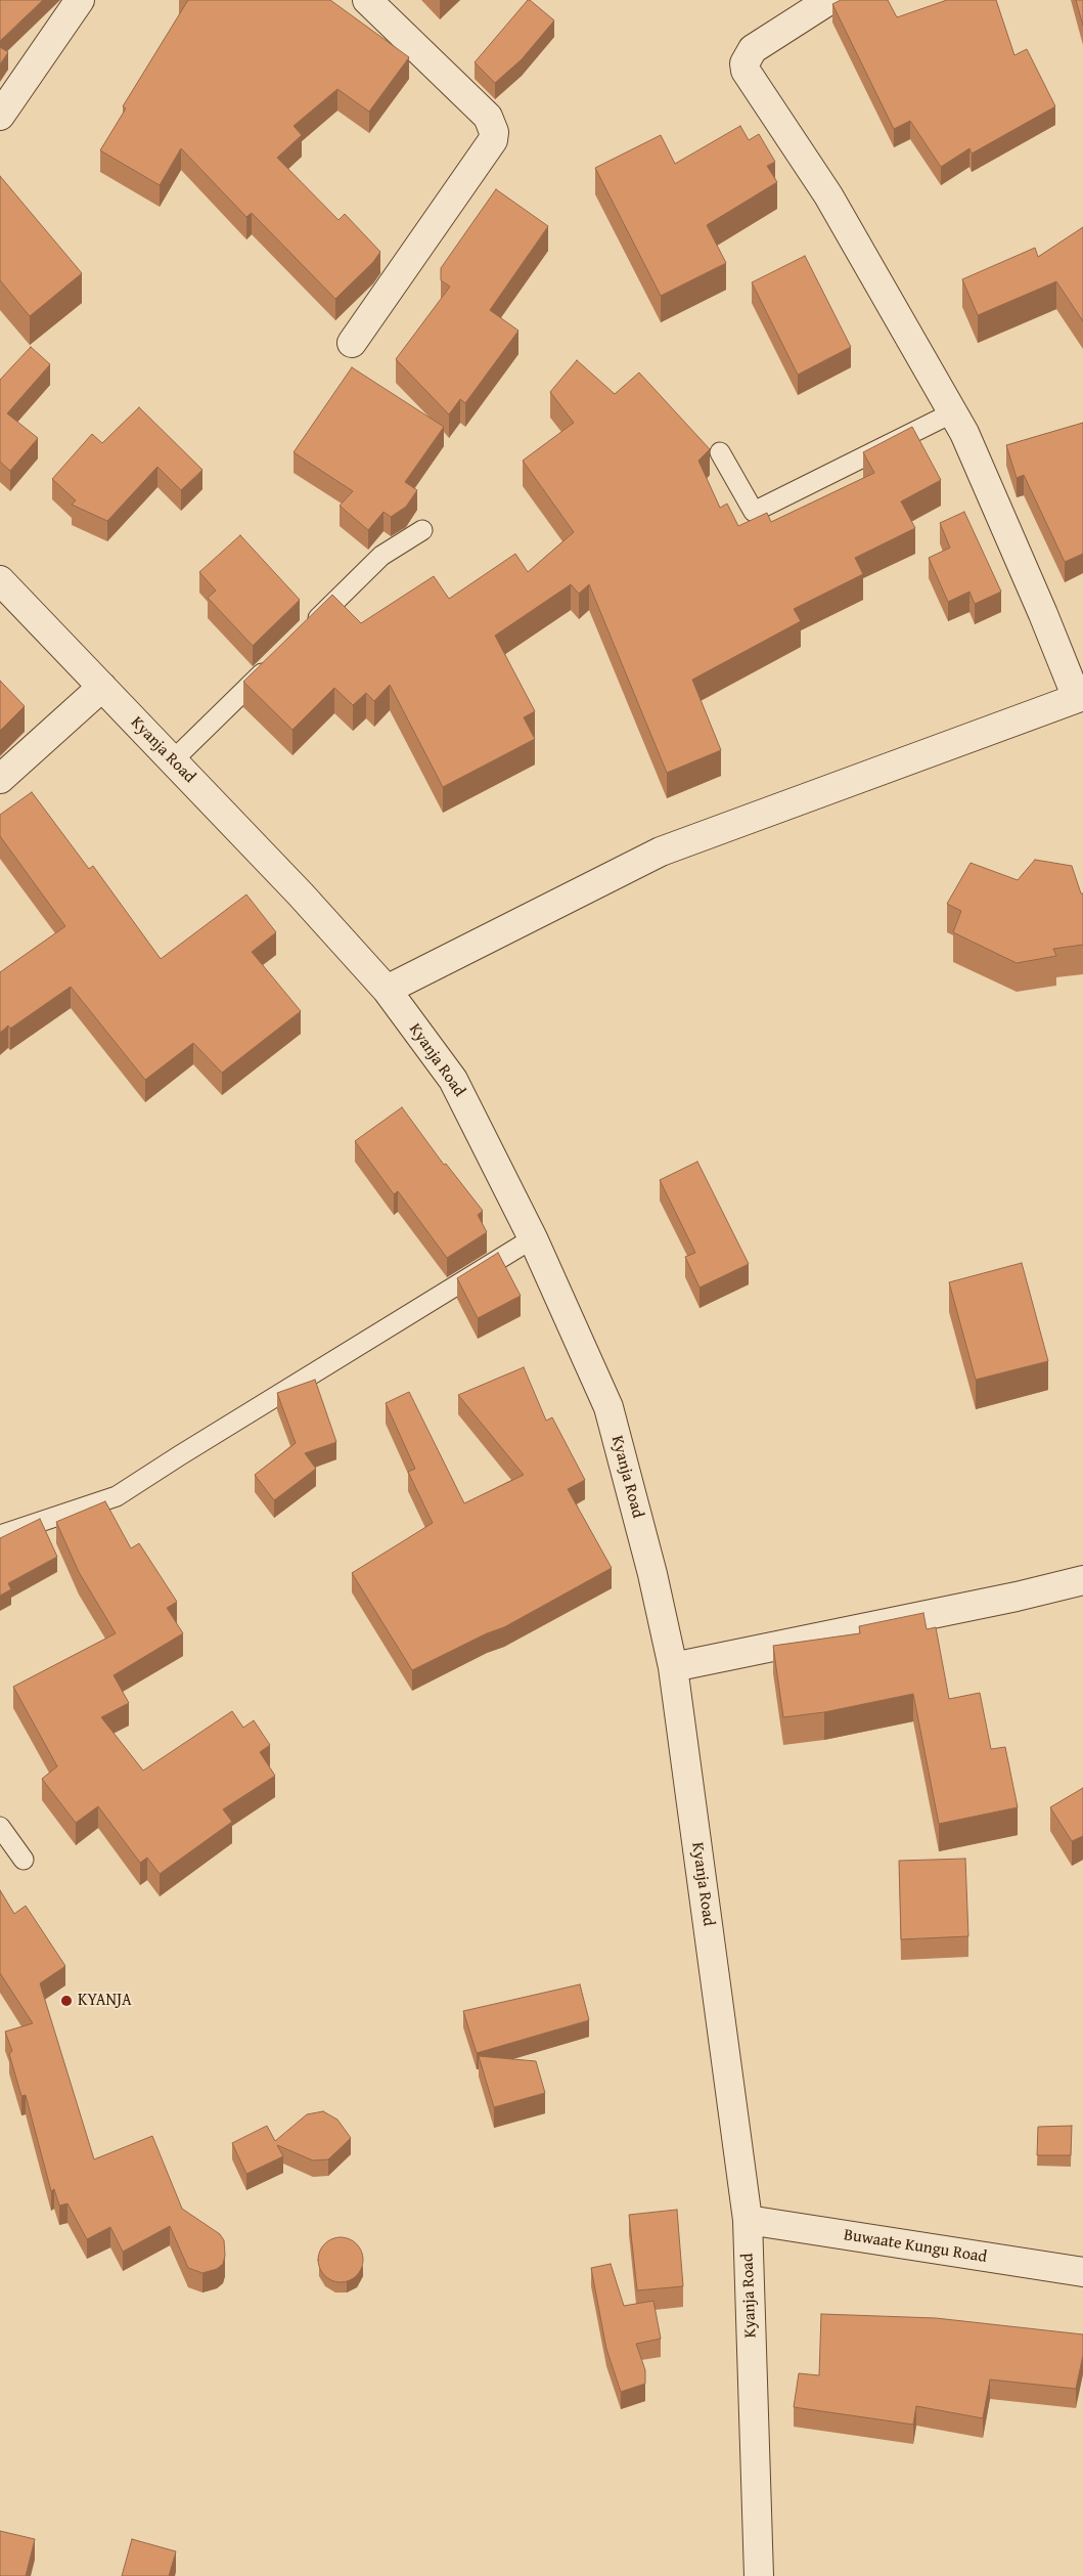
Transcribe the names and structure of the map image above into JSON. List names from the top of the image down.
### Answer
{
  "streets": {
    "street": ["Kyanja Road", "Buwaate Kungu Road"]
  },
  "crossings": [
    ["Kyanja Road", "Buwaate Kungu Road"]
  ],
  "places": ["KYANJA"]
}
